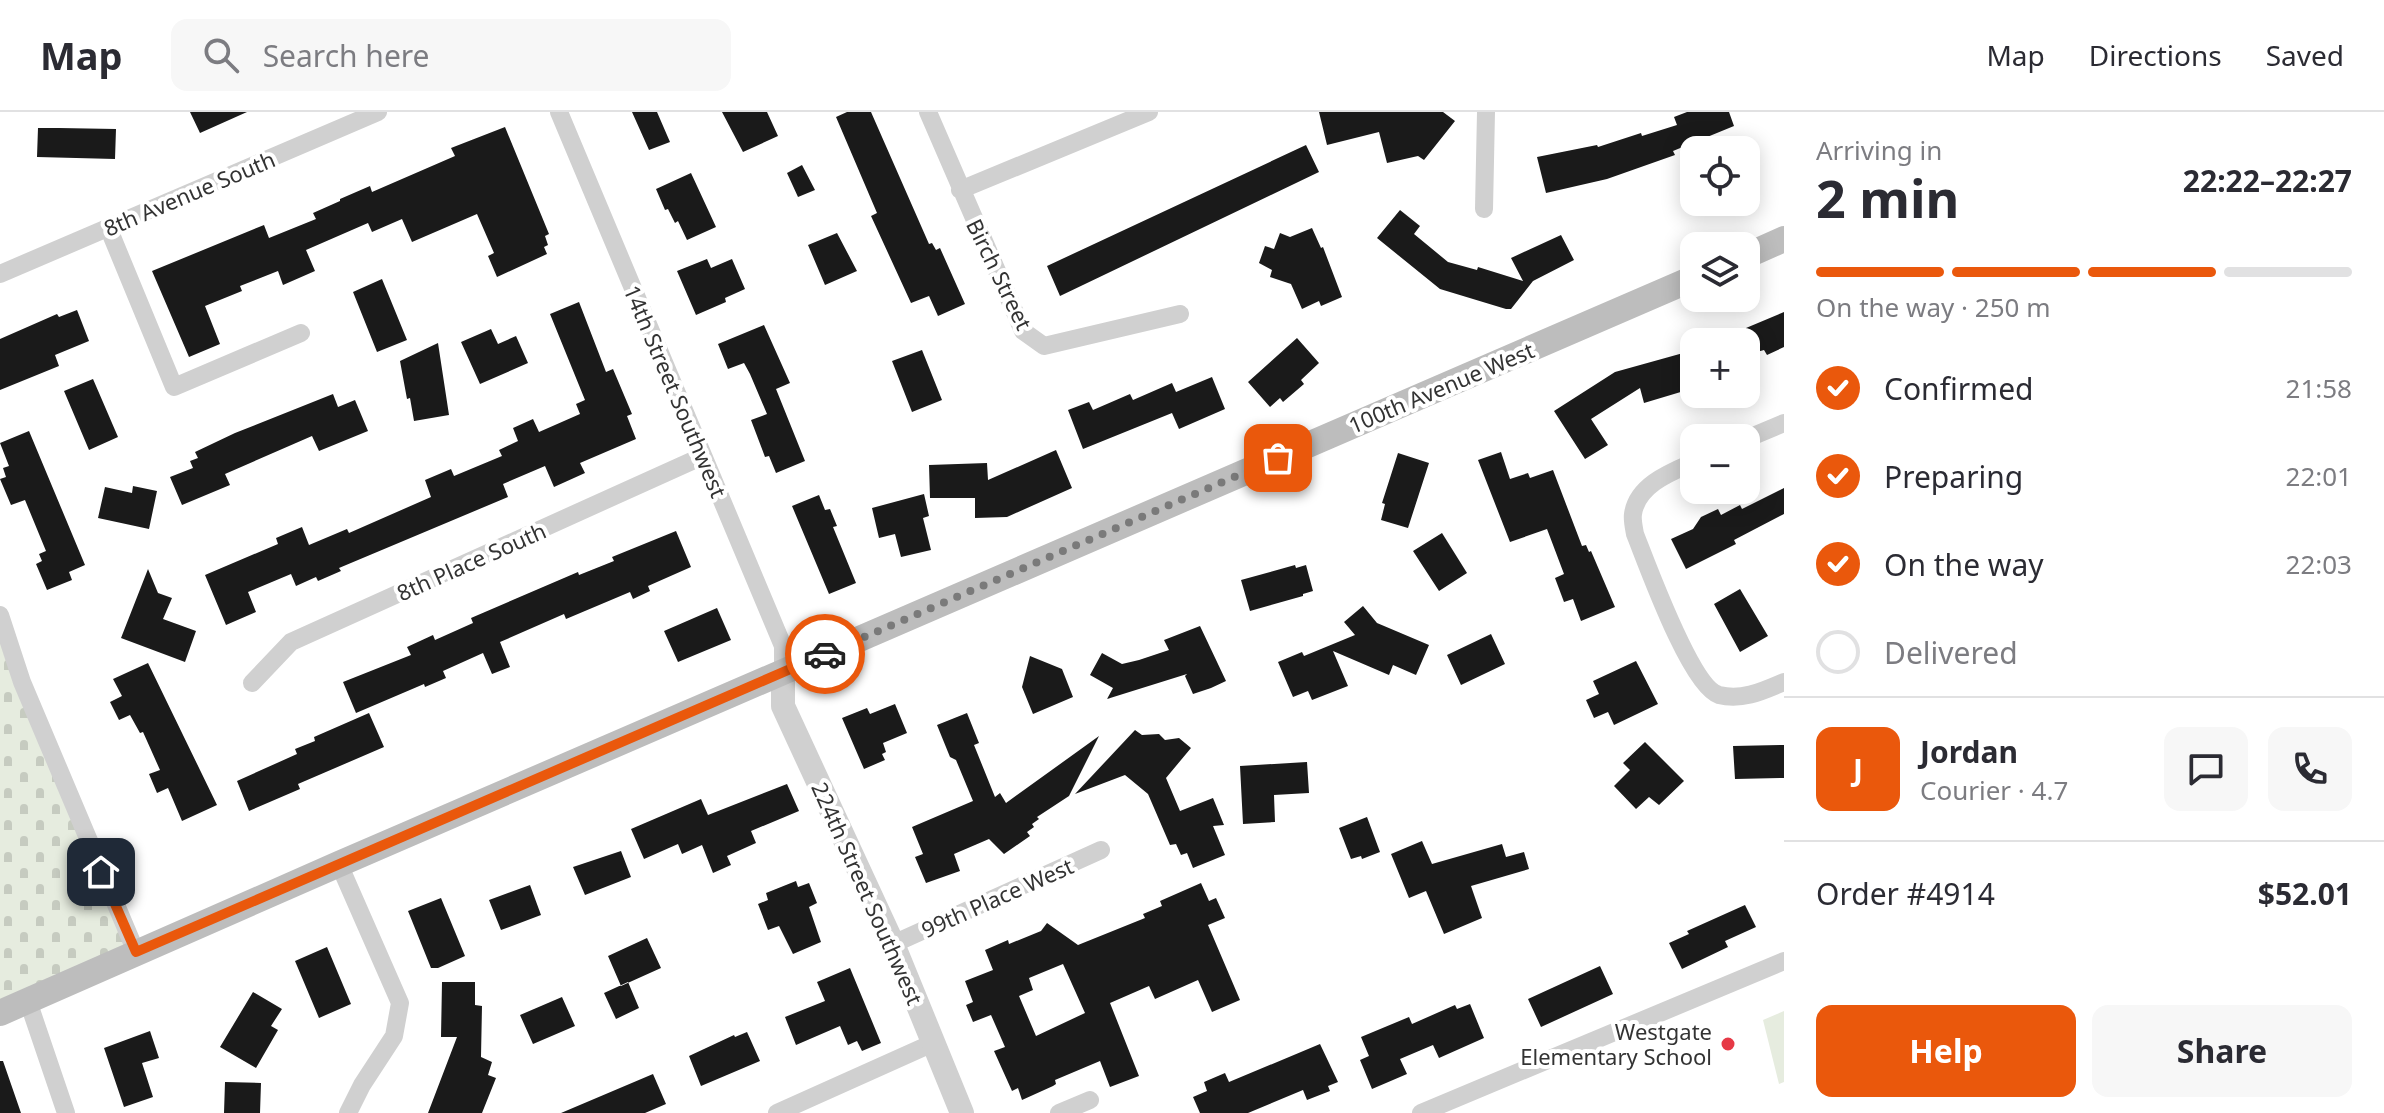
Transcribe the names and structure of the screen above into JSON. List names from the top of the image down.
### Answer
{
  "streets": {
    "main road": ["100th Avenue West"],
    "street": [
      "8th Avenue South",
      "Birch Street",
      "14th Street Southwest",
      "8th Place South",
      "224th Street Southwest",
      "99th Place West"
    ]
  },
  "crossings": [
    ["100th Avenue West", "14th Street Southwest"],
    ["100th Avenue West", "224th Street Southwest"],
    ["14th Street Southwest", "8th Place South"],
    ["14th Street Southwest", "224th Street Southwest"],
    ["224th Street Southwest", "99th Place West"]
  ],
  "places": ["Westgate Elementary School"],
  "page": {
    "header": "Map",
    "search": "Search here",
    "nav": ["Map", "Directions", "Saved"],
    "heading": ["2 min", "Arriving in", "22:22–22:27"],
    "panel": [
      "Jordan",
      "Courier · 4.7",
      "Order #4914",
      "$52.01"
    ],
    "map_buttons": ["+", "−"],
    "bar": "On the way · 250 m",
    "list": [
      ["Confirmed", "21:58"],
      ["Preparing", "22:01"],
      ["On the way", "22:03"],
      "Delivered"
    ],
    "round": "J",
    "buttons": ["Help", "Share"]
  }
}
